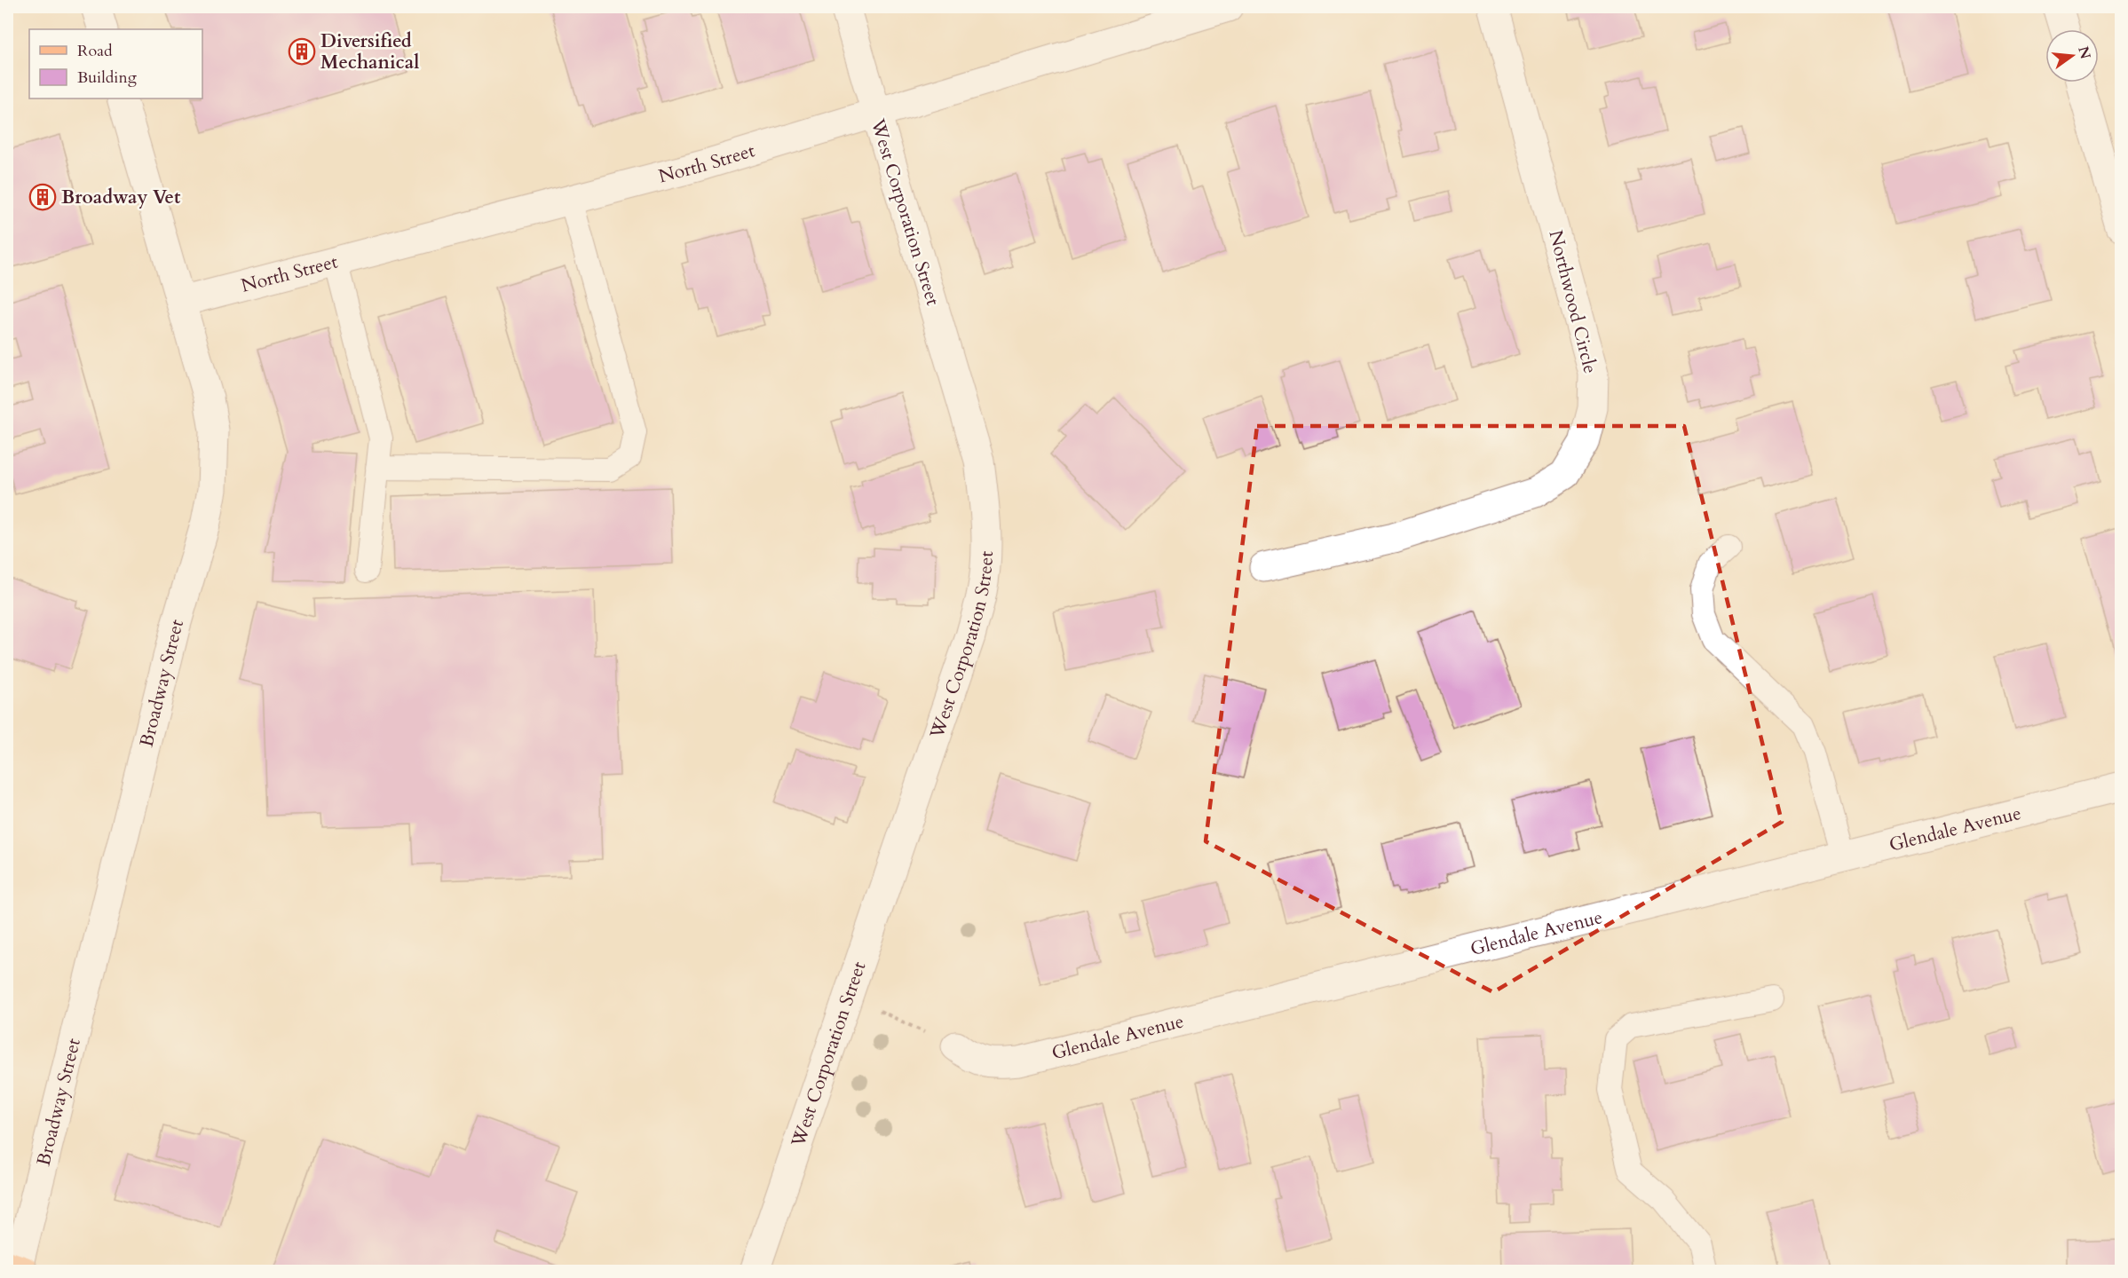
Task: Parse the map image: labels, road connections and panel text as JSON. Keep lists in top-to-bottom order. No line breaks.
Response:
{"streets":{"street":["North Street","West Corporation Street","Northwood Circle","Broadway Street","Glendale Avenue"]},"crossings":[["North Street","West Corporation Street"],["North Street","Broadway Street"]],"places":{"building":["Diversified Mechanical","Broadway Vet"]},"legend":["Road","Building"],"north":"right"}
